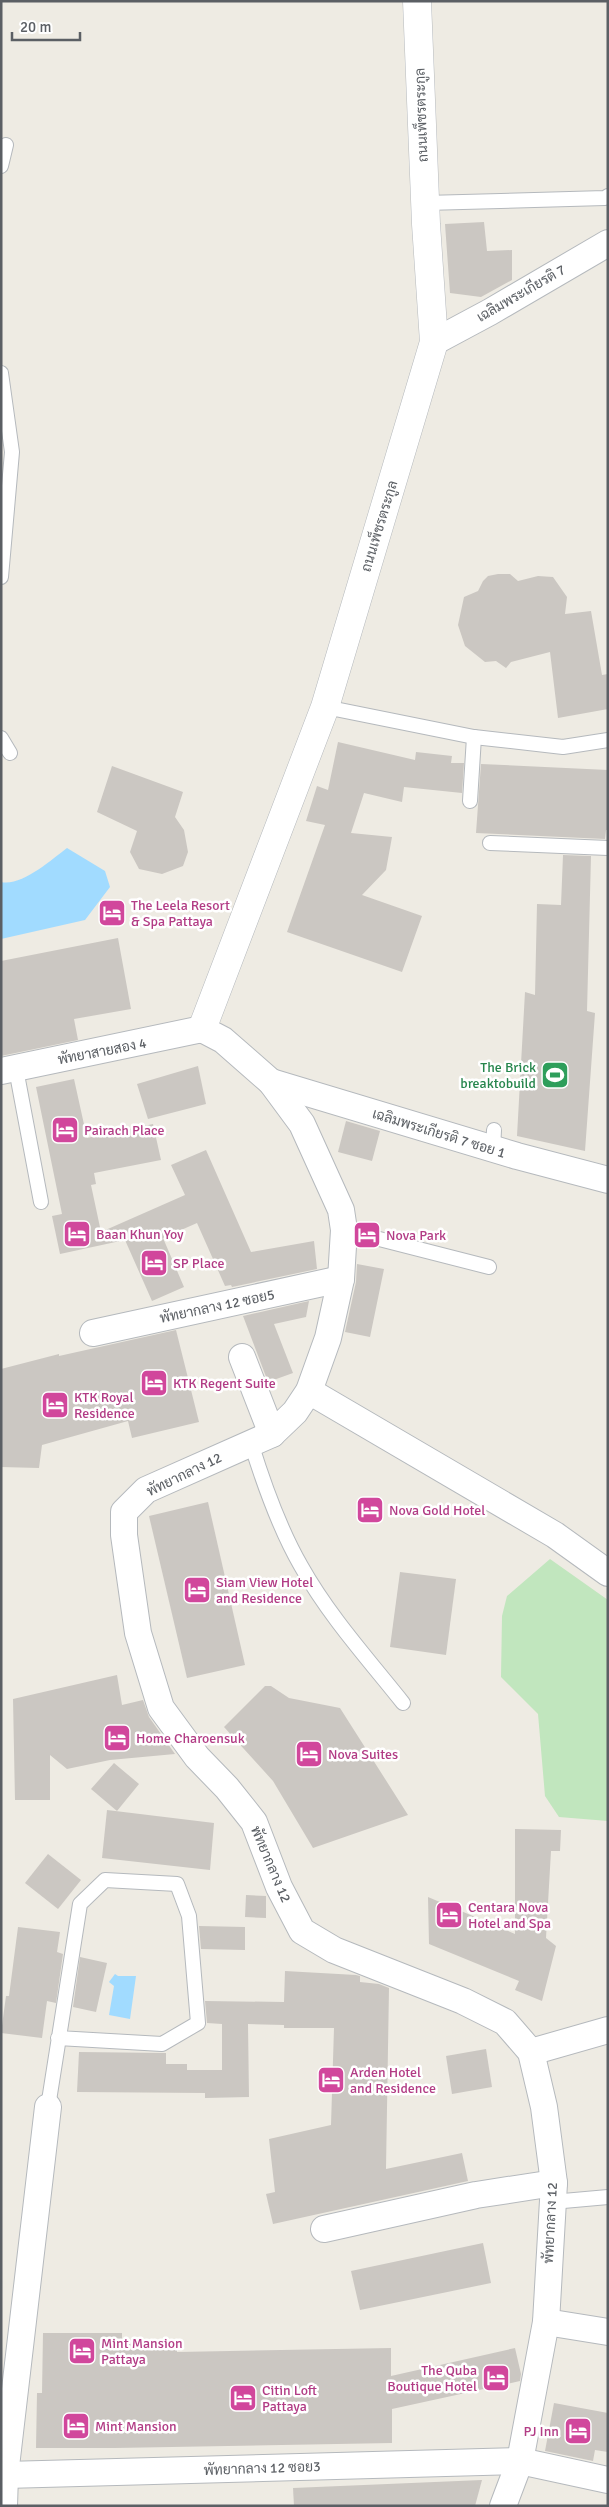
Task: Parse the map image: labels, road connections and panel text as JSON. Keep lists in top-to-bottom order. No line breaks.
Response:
{"streets":{"street":["ถนนเพ็ชรตระกูล","เฉลิมพระเกียรติ 7","พัทยาสายสอง 4","เฉลิมพระเกียรติ 7 ซอย 1","พัทยากลาง 12 ซอย5","พัทยากลาง 12","พัทยากลาง 12 ซอย3"]},"crossings":[["ถนนเพ็ชรตระกูล","เฉลิมพระเกียรติ 7"],["ถนนเพ็ชรตระกูล","พัทยาสายสอง 4"],["ถนนเพ็ชรตระกูล","พัทยากลาง 12"],["พัทยาสายสอง 4","พัทยากลาง 12"],["เฉลิมพระเกียรติ 7 ซอย 1","พัทยากลาง 12"],["พัทยากลาง 12 ซอย5","พัทยากลาง 12"],["พัทยากลาง 12","พัทยากลาง 12 ซอย3"]],"places":{"hotel":["The Leela Resort & Spa Pattaya","Pairach Place","Baan Khun Yoy","Nova Park","SP Place","KTK Regent Suite","KTK Royal Residence","Nova Gold Hotel","Siam View Hotel and Residence","Home Charoensuk","Nova Suites","Centara Nova Hotel and Spa","Arden Hotel and Residence","Mint Mansion Pattaya","The Quba Boutique Hotel","Citin Loft Pattaya","Mint Mansion","PJ Inn"],"sports":["The Brick breaktobuild"]},"scale_bar":"20 m"}
